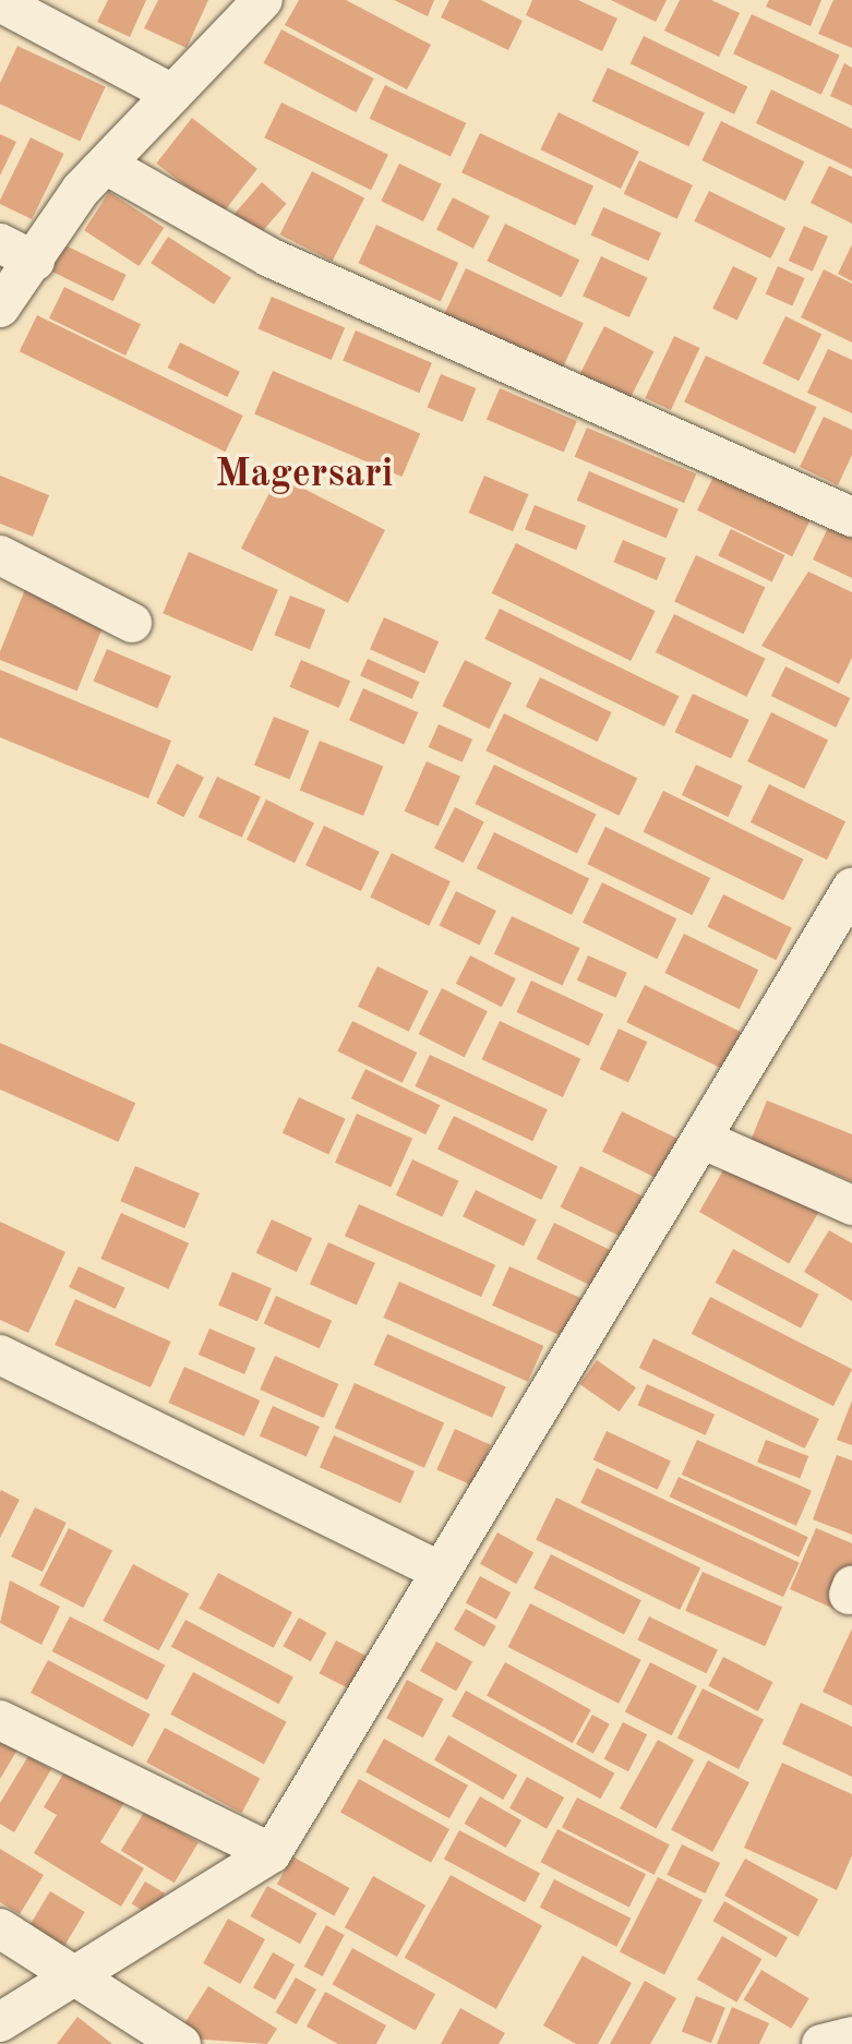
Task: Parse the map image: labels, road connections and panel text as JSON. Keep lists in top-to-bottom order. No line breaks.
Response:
{"districts":["Magersari"]}
